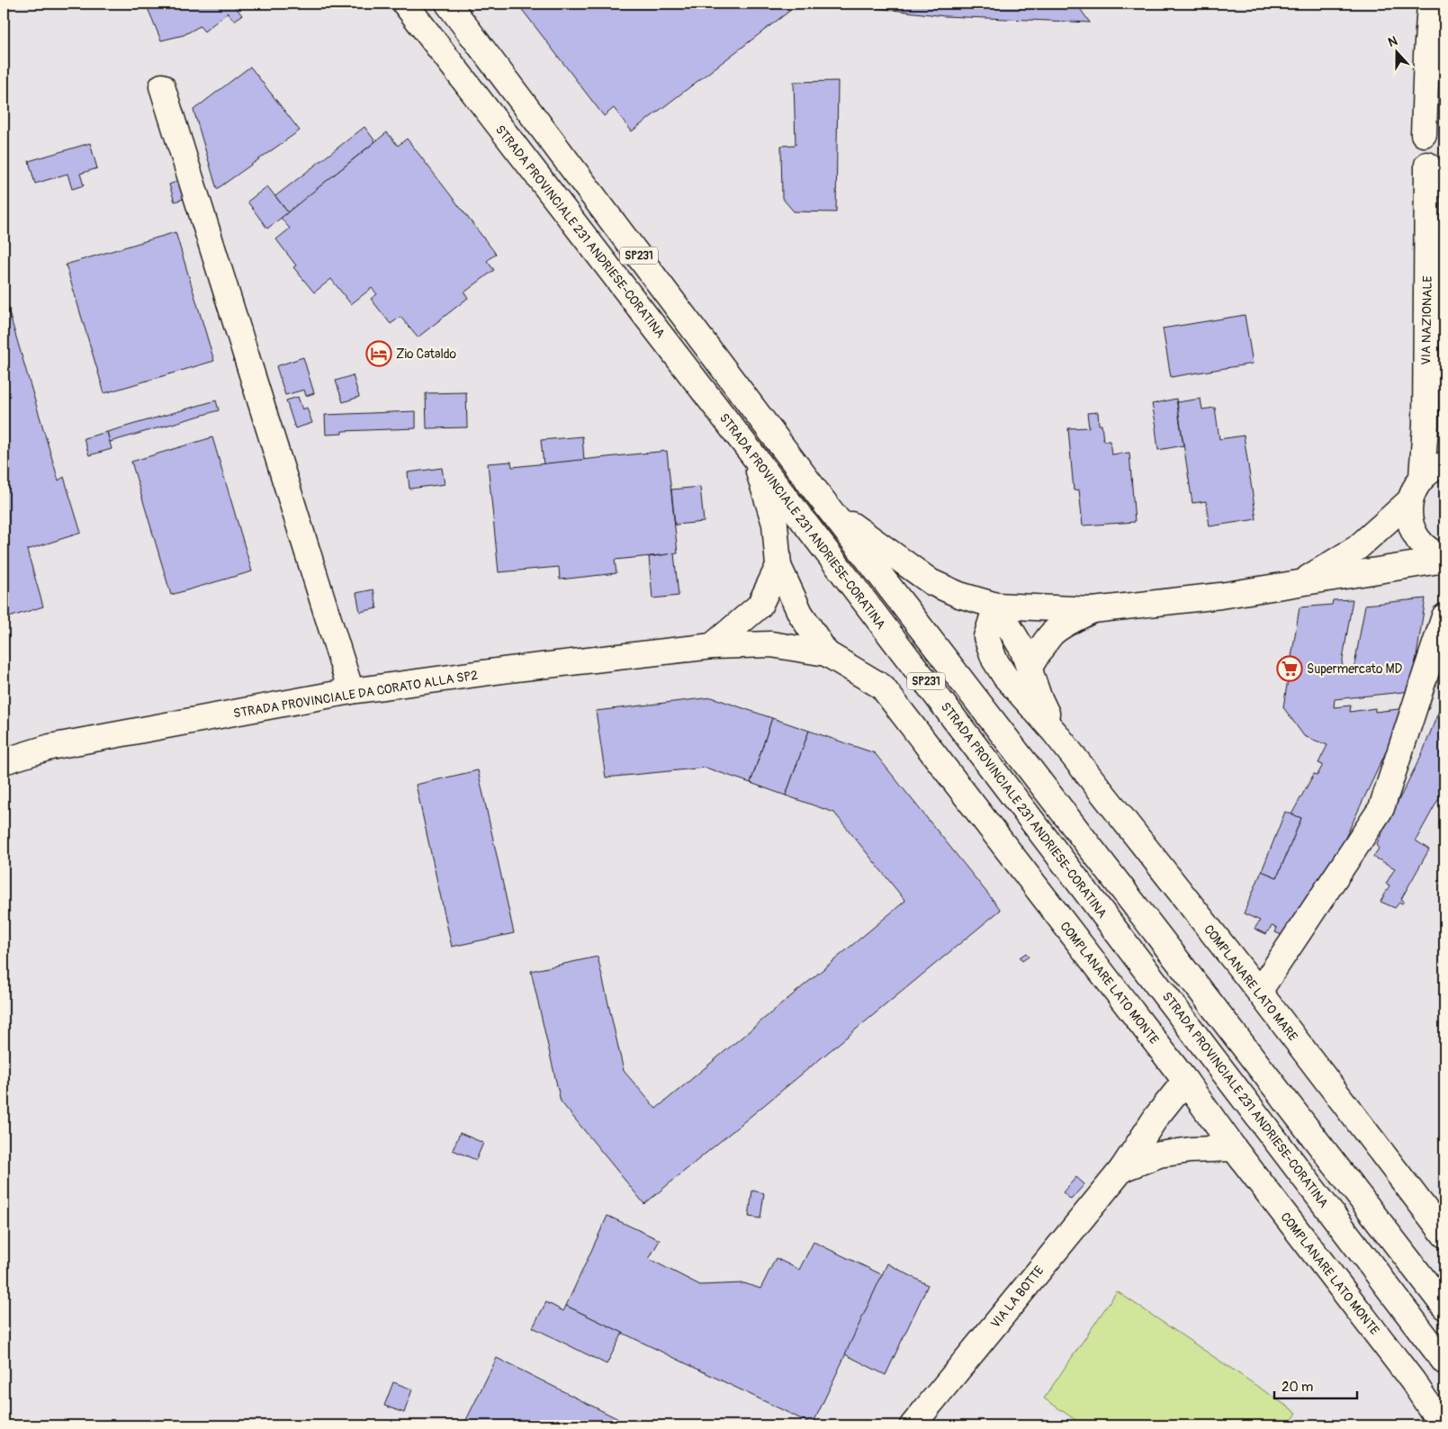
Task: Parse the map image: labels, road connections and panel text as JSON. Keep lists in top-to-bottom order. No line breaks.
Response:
{"streets":{"main road":["STRADA PROVINCIALE 231 ANDRIESE-CORATINA","SP231","VIA NAZIONALE","STRADA PROVINCIALE DA CORATO ALLA SP2","COMPLANARE LATO MONTE","COMPLANARE LATO MARE","VIA LA BOTTE"]},"crossings":[["STRADA PROVINCIALE DA CORATO ALLA SP2","COMPLANARE LATO MONTE"],["COMPLANARE LATO MONTE","VIA LA BOTTE"]],"places":{"hotel":["Zio Cataldo"],"supermarket":["Supermercato MD"]},"scale_bar":"20 m","north":"top"}
